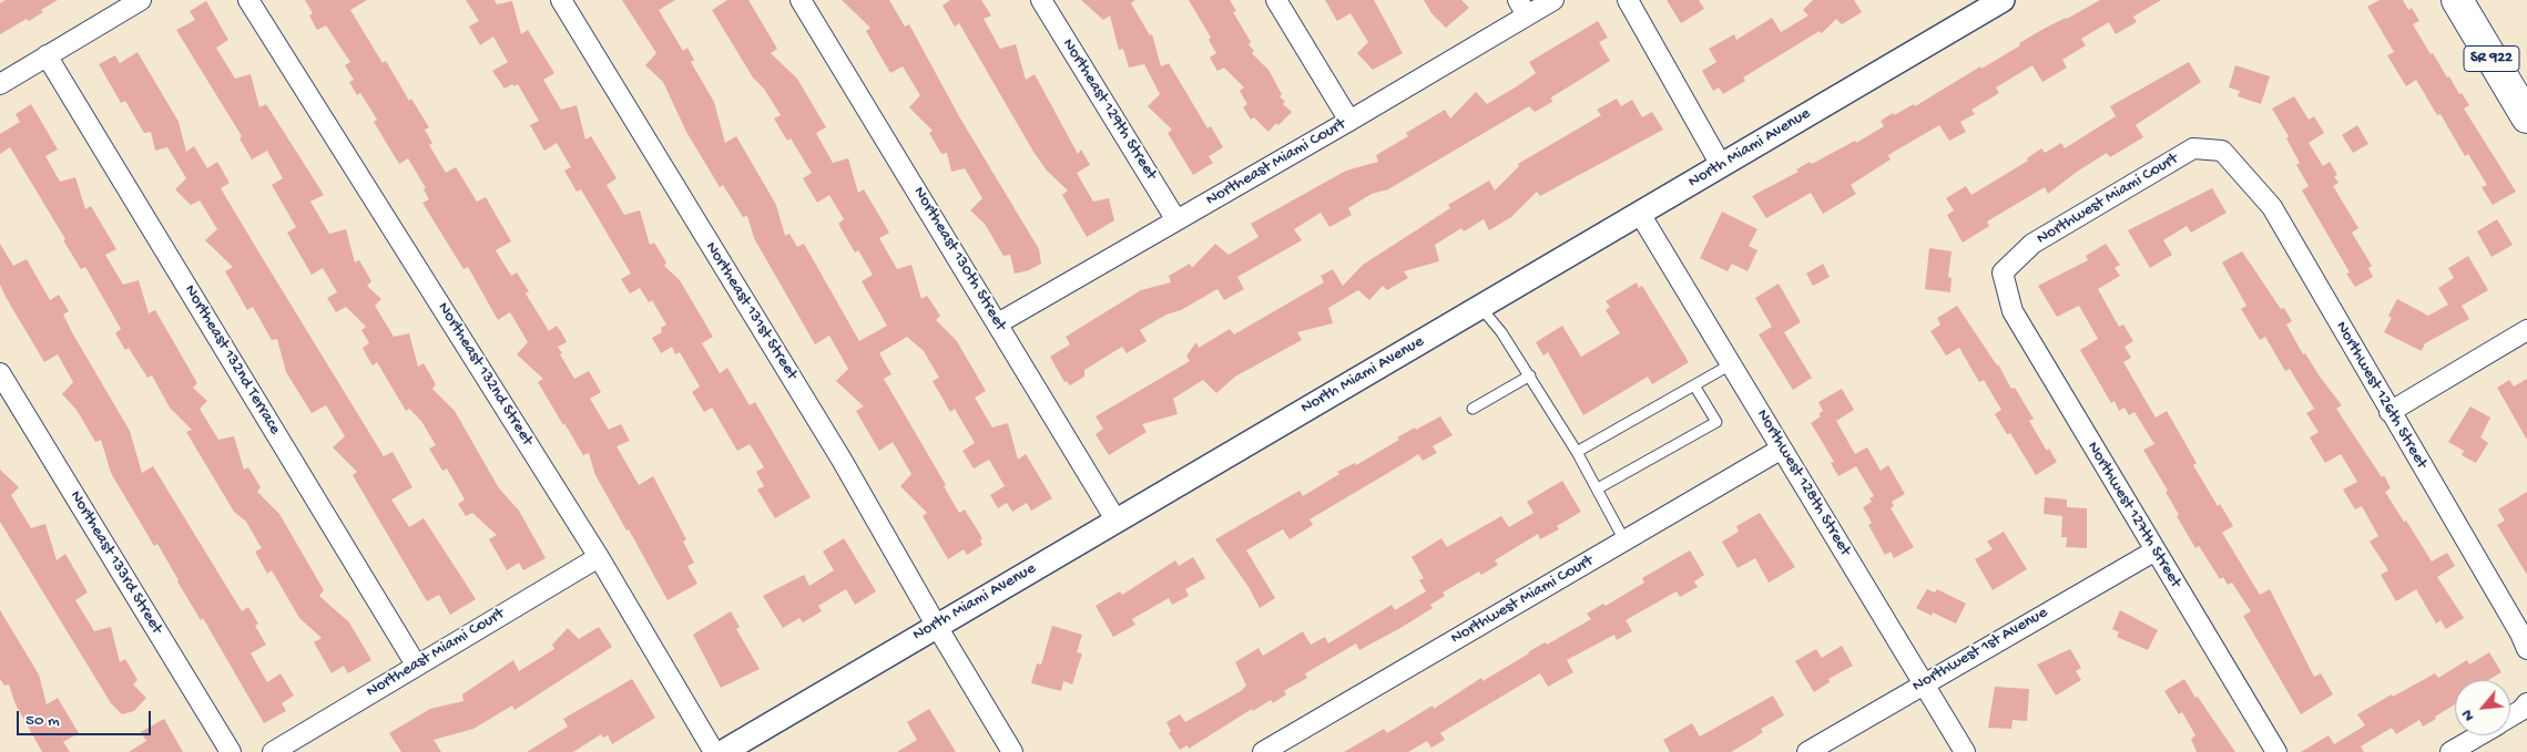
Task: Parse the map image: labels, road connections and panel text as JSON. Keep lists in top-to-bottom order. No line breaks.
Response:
{"streets":{"main road":["SR 922"],"street":["Northeast 129th Street","North Miami Avenue","Northeast Miami Court","Northwest Miami Court","Northeast 130th Street","Northeast 131st Street","Northeast 132nd Terrace","Northeast 132nd Street","Northwest 126th Street","Northwest 128th Street","Northwest 127th Street","Northeast 133rd Street","Northwest 1st Avenue"]},"crossings":[["Northeast 129th Street","Northeast Miami Court"],["North Miami Avenue","Northeast 130th Street"],["North Miami Avenue","Northeast 131st Street"],["North Miami Avenue","Northwest 128th Street"],["Northeast Miami Court","Northeast 130th Street"],["Northeast Miami Court","Northeast 132nd Terrace"],["Northeast Miami Court","Northeast 132nd Street"],["Northwest Miami Court","Northwest 126th Street"],["Northwest Miami Court","Northwest 128th Street"],["Northwest Miami Court","Northwest 127th Street"],["Northwest 128th Street","Northwest 1st Avenue"],["Northwest 127th Street","Northwest 1st Avenue"]],"scale_bar":"50 m","north":"bottom left"}
